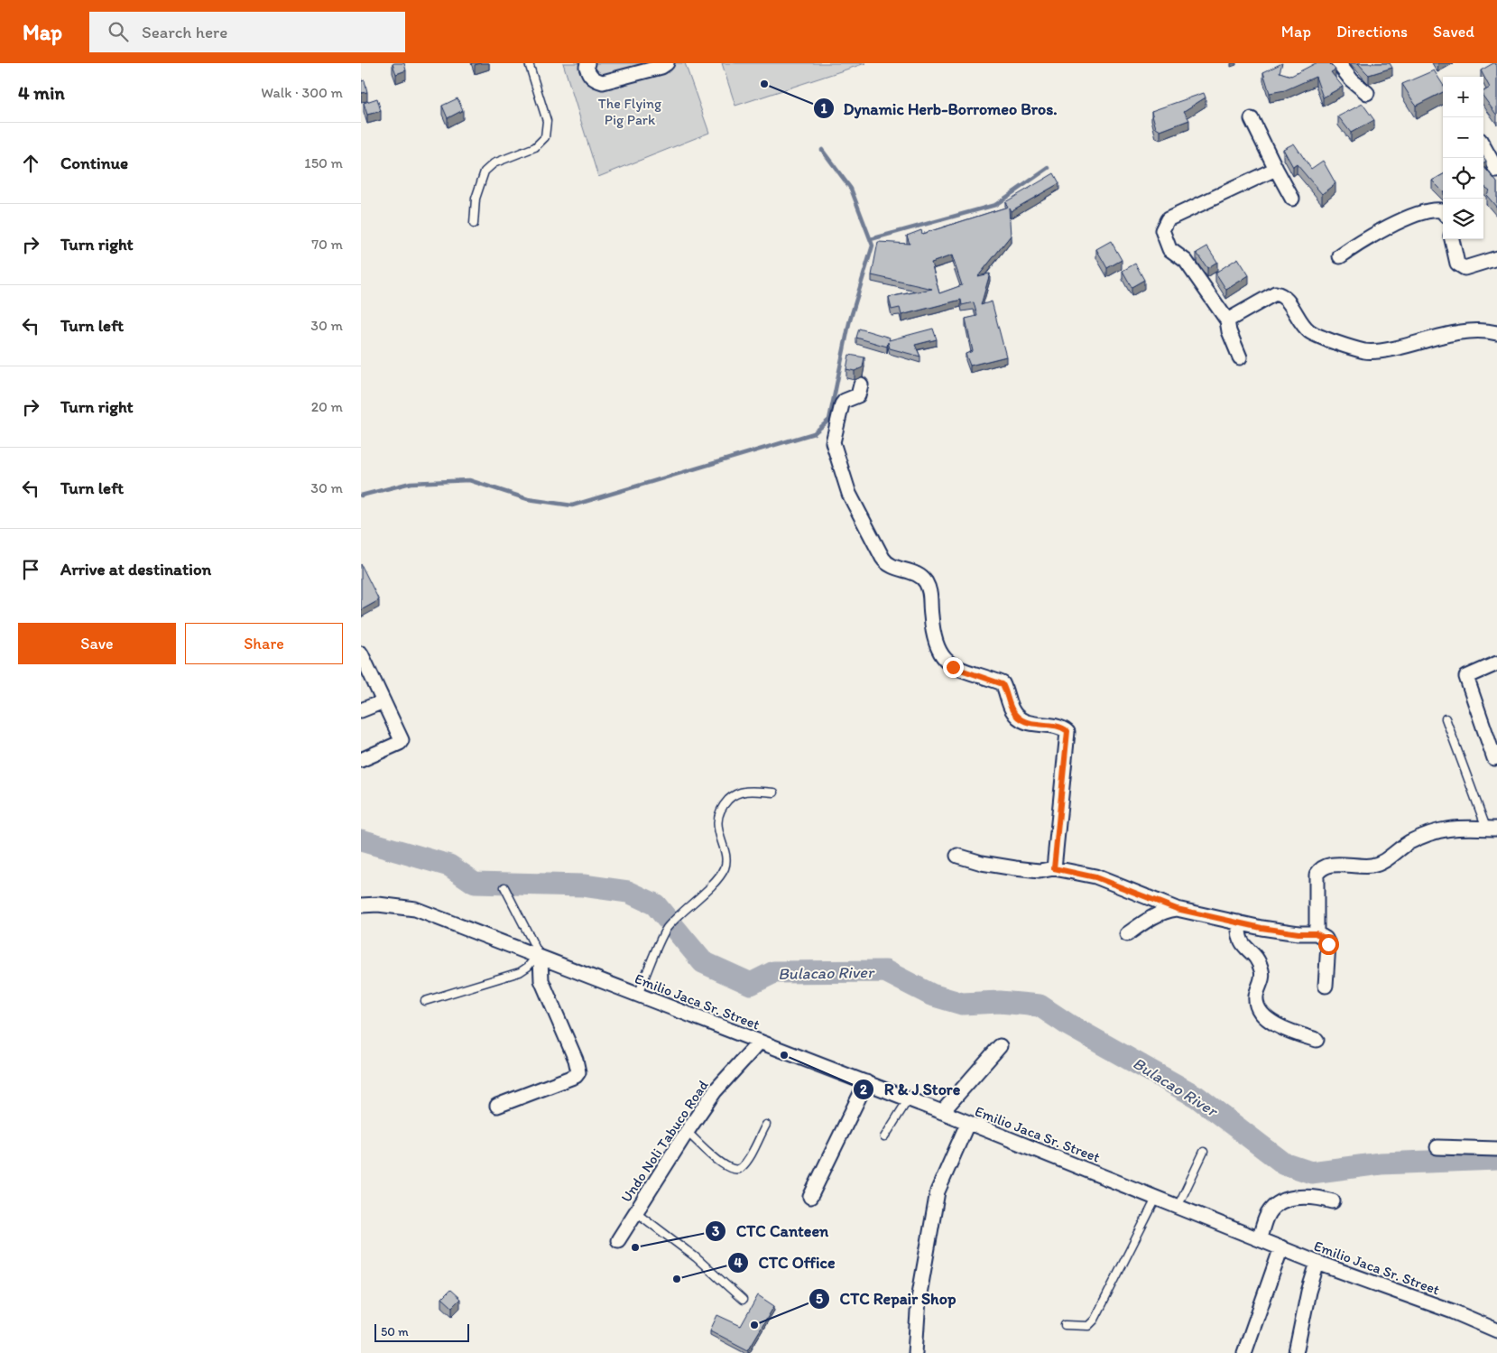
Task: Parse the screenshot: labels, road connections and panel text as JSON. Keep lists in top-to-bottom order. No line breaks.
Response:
{"streets":{"street":["Emilio Jaca Sr. Street","Undo Noli Tabuco Road"]},"crossings":[["Emilio Jaca Sr. Street","Undo Noli Tabuco Road"]],"water":["Bulacao River"],"parks":["The Flying Pig Park"],"places":["Dynamic Herb-Borromeo Bros.","R & J Store","CTC Canteen","CTC Office","CTC Repair Shop"],"scale_bar":"50 m","page":{"header":"Map","search":"Search here","nav":["Map","Directions","Saved"],"heading":["4 min","Walk · 300 m"],"map_buttons":["+","−"],"list":[["Continue","150 m"],["Turn right","70 m"],["Turn left","30 m"],["Turn right","20 m"],["Turn left","30 m"],"Arrive at destination"],"buttons":["Save","Share"],"scale":"50 m"}}
